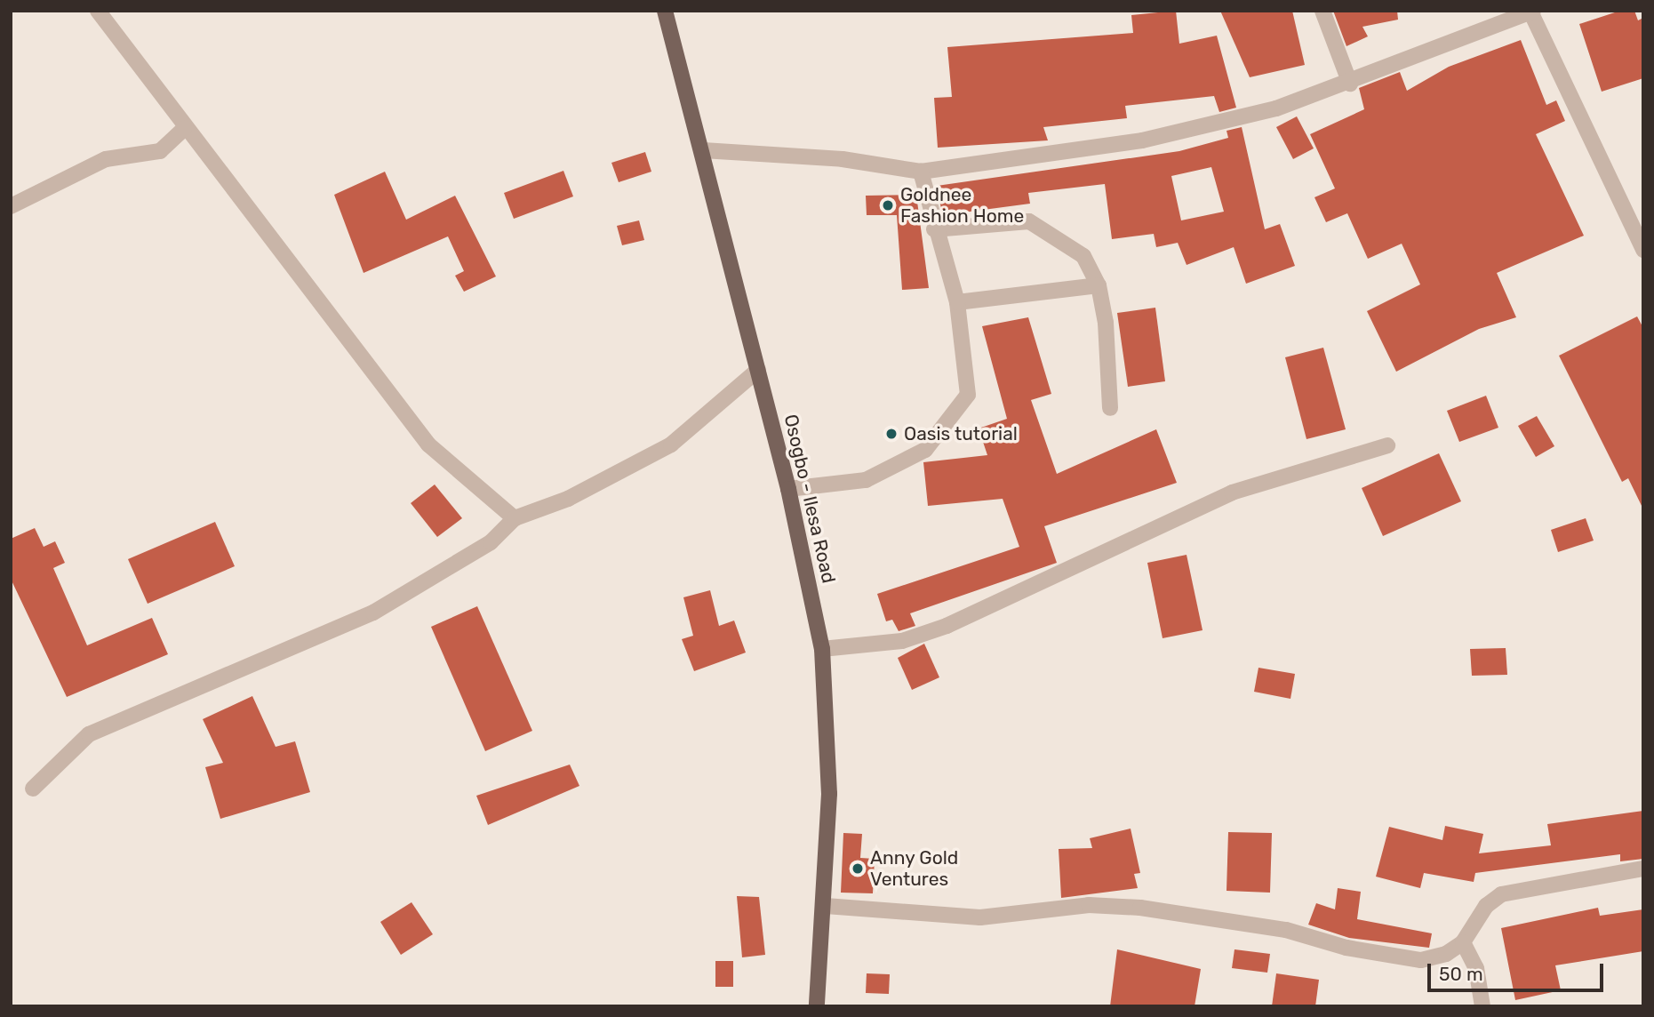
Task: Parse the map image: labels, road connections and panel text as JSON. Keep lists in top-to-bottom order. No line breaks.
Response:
{"streets":{"main road":["Osogbo - Ilesa Road"]},"places":["Goldnee Fashion Home","Oasis tutorial","Anny Gold Ventures"],"scale_bar":"50 m"}
